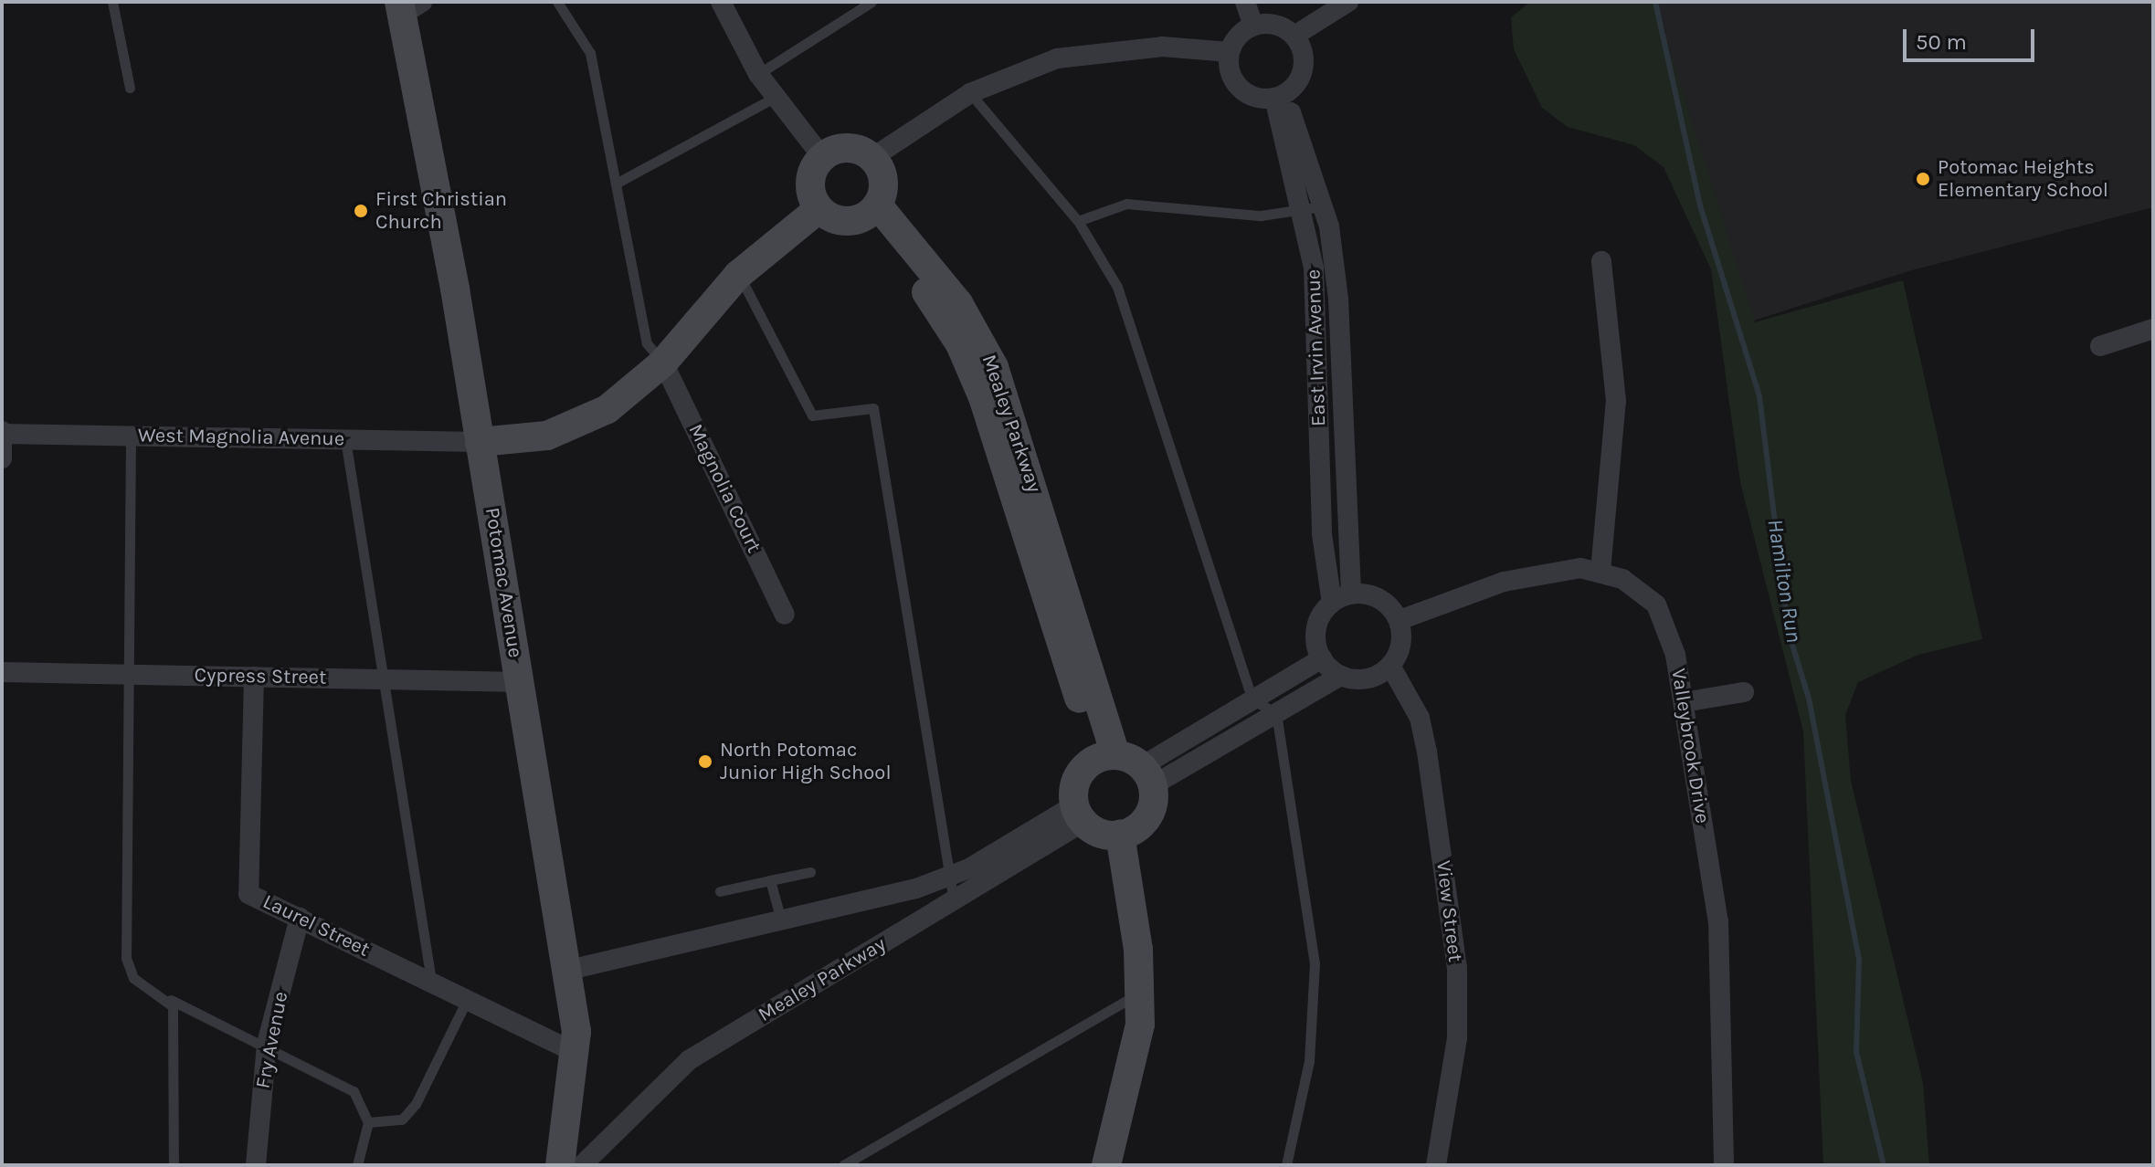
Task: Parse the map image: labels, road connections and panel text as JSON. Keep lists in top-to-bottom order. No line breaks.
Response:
{"streets":{"street":["East Irvin Avenue","Mealey Parkway","West Magnolia Avenue","Magnolia Court","Potomac Avenue","Cypress Street","Valleybrook Drive","View Street","Laurel Street","Fry Avenue"]},"crossings":[["East Irvin Avenue","Valleybrook Drive"],["East Irvin Avenue","View Street"],["West Magnolia Avenue","Potomac Avenue"],["Potomac Avenue","Cypress Street"],["Potomac Avenue","Laurel Street"],["Cypress Street","Laurel Street"],["Valleybrook Drive","View Street"],["Laurel Street","Fry Avenue"]],"water":["Hamilton Run"],"places":["Potomac Heights Elementary School","First Christian Church","North Potomac Junior High School"],"scale_bar":"50 m"}
